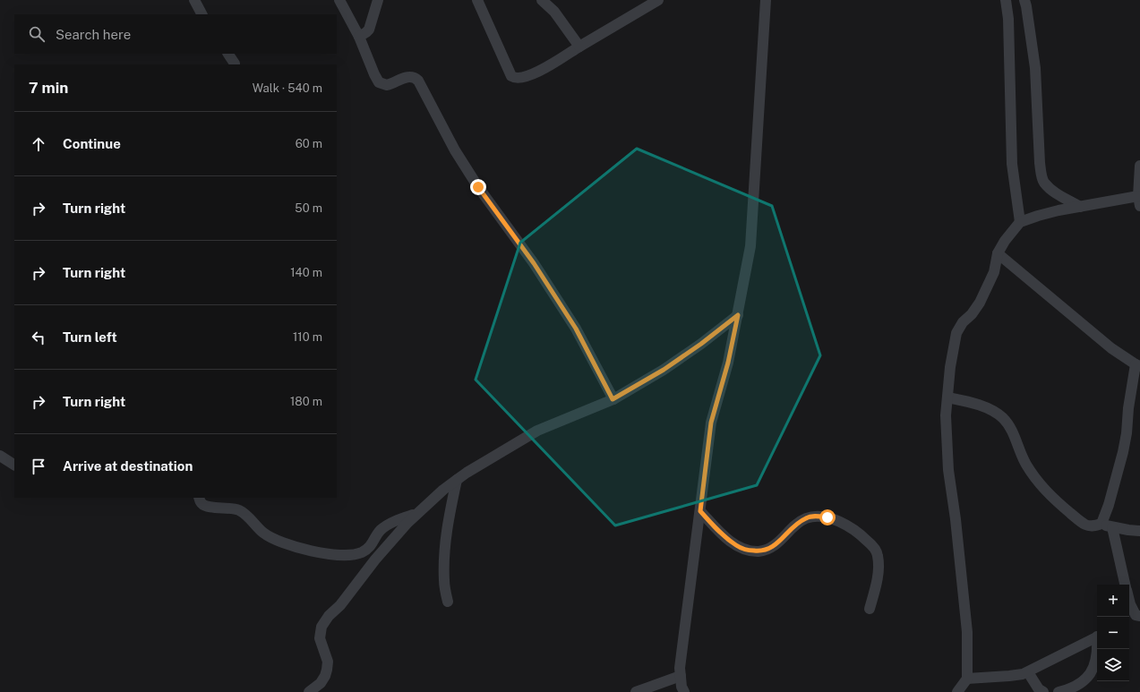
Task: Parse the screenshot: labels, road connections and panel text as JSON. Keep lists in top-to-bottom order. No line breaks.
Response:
{"page":{"search":"Search here","heading":["7 min","Walk · 540 m"],"list":[["Continue","60 m"],["Turn right","50 m"],["Turn right","140 m"],["Turn left","110 m"],["Turn right","180 m"],"Arrive at destination"],"map_buttons":["+","−"]}}
